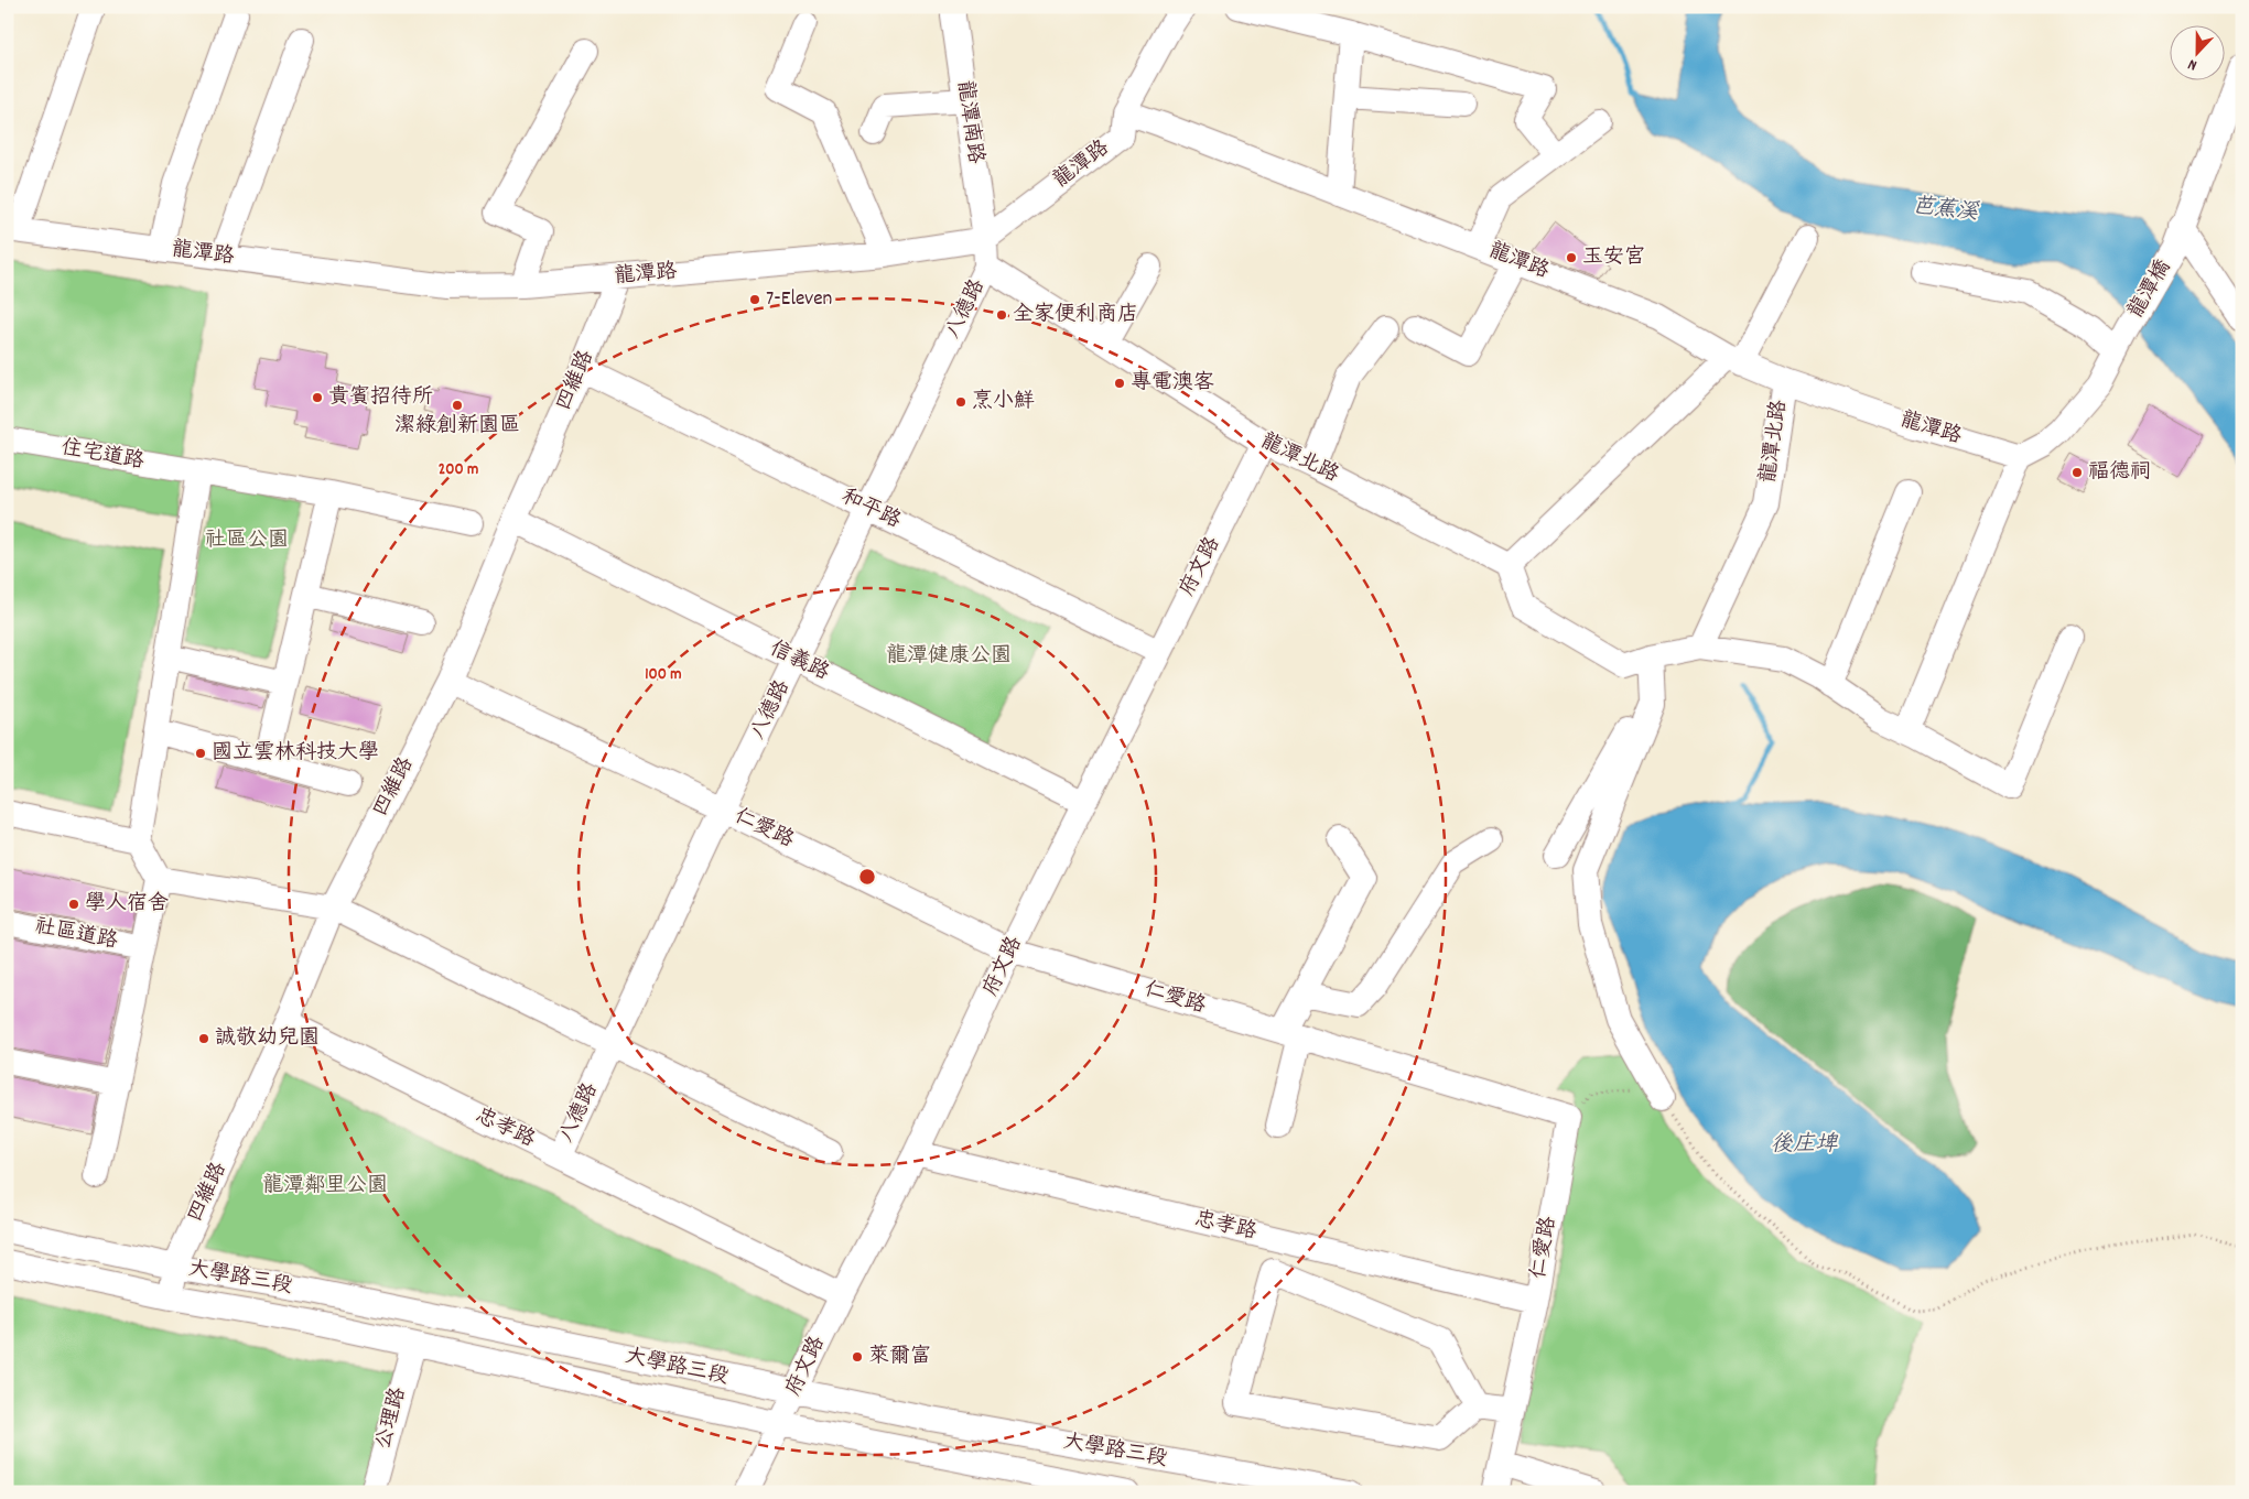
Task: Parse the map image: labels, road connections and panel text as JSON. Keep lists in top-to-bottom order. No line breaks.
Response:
{"streets":{"street":["龍潭南路","龍潭路","龍潭橋","八德路","四維路","龍潭北路","住宅道路","和平路","府文路","信義路","仁愛路","社區道路","忠孝路","大學路三段","公理路"]},"crossings":[["龍潭南路","龍潭路"],["龍潭路","四維路"],["龍潭路","龍潭北路"],["八德路","龍潭北路"],["八德路","和平路"],["八德路","信義路"],["八德路","仁愛路"],["八德路","忠孝路"],["四維路","和平路"],["四維路","信義路"],["四維路","仁愛路"],["四維路","忠孝路"],["四維路","大學路三段"],["龍潭北路","府文路"],["和平路","府文路"],["府文路","信義路"],["府文路","仁愛路"],["府文路","忠孝路"],["府文路","大學路三段"],["仁愛路","忠孝路"],["大學路三段","公理路"]],"water":["芭蕉溪","後庄埤"],"parks":["社區公園","龍潭健康公園","龍潭鄰里公園"],"places":["玉安宮","7-Eleven","全家便利商店","專電澳客","貴賓招待所","烹小鮮","潔綠創新園區","福德祠","國立雲林科技大學","學人宿舍","誠敬幼兒園","萊爾富"],"north":"bottom","rings":["200 m","100 m"]}
